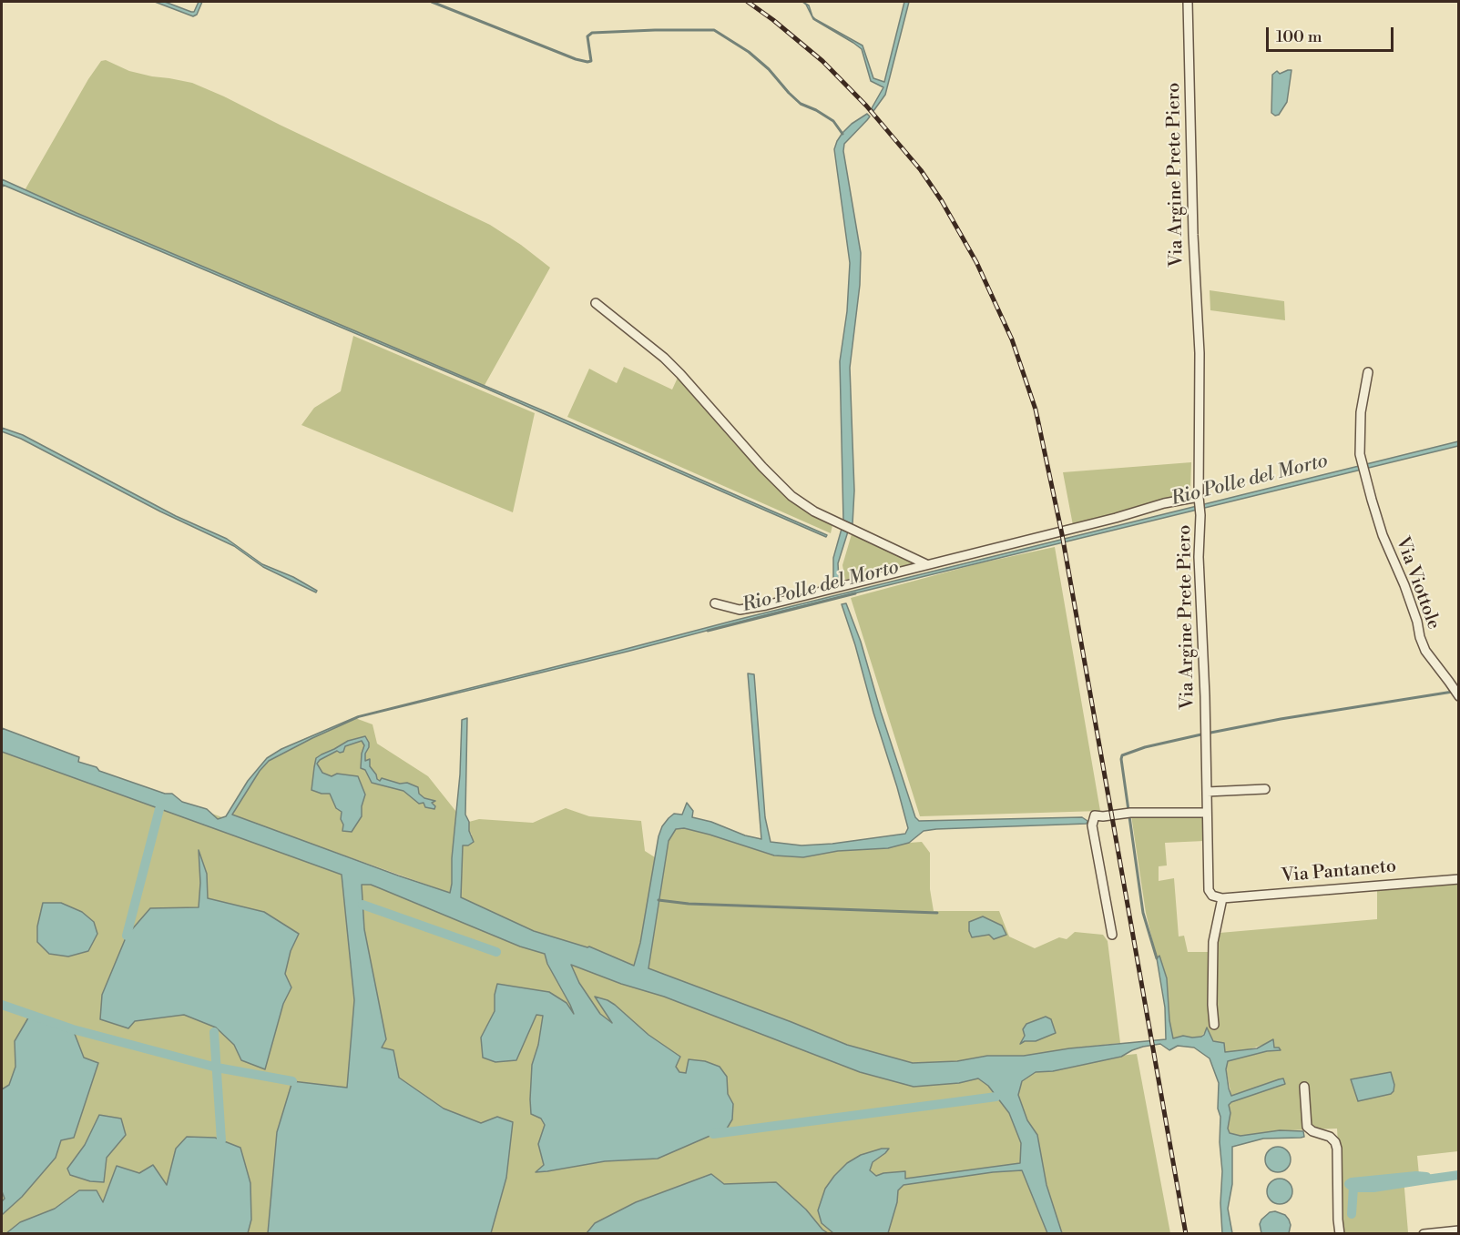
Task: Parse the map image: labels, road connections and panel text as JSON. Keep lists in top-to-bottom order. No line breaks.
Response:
{"streets":{"street":["Via Argine Prete Piero","Via Viottole","Via Pantaneto"]},"crossings":[["Via Argine Prete Piero","Via Pantaneto"]],"water":["Rio Polle del Morto"],"scale_bar":"100 m"}
